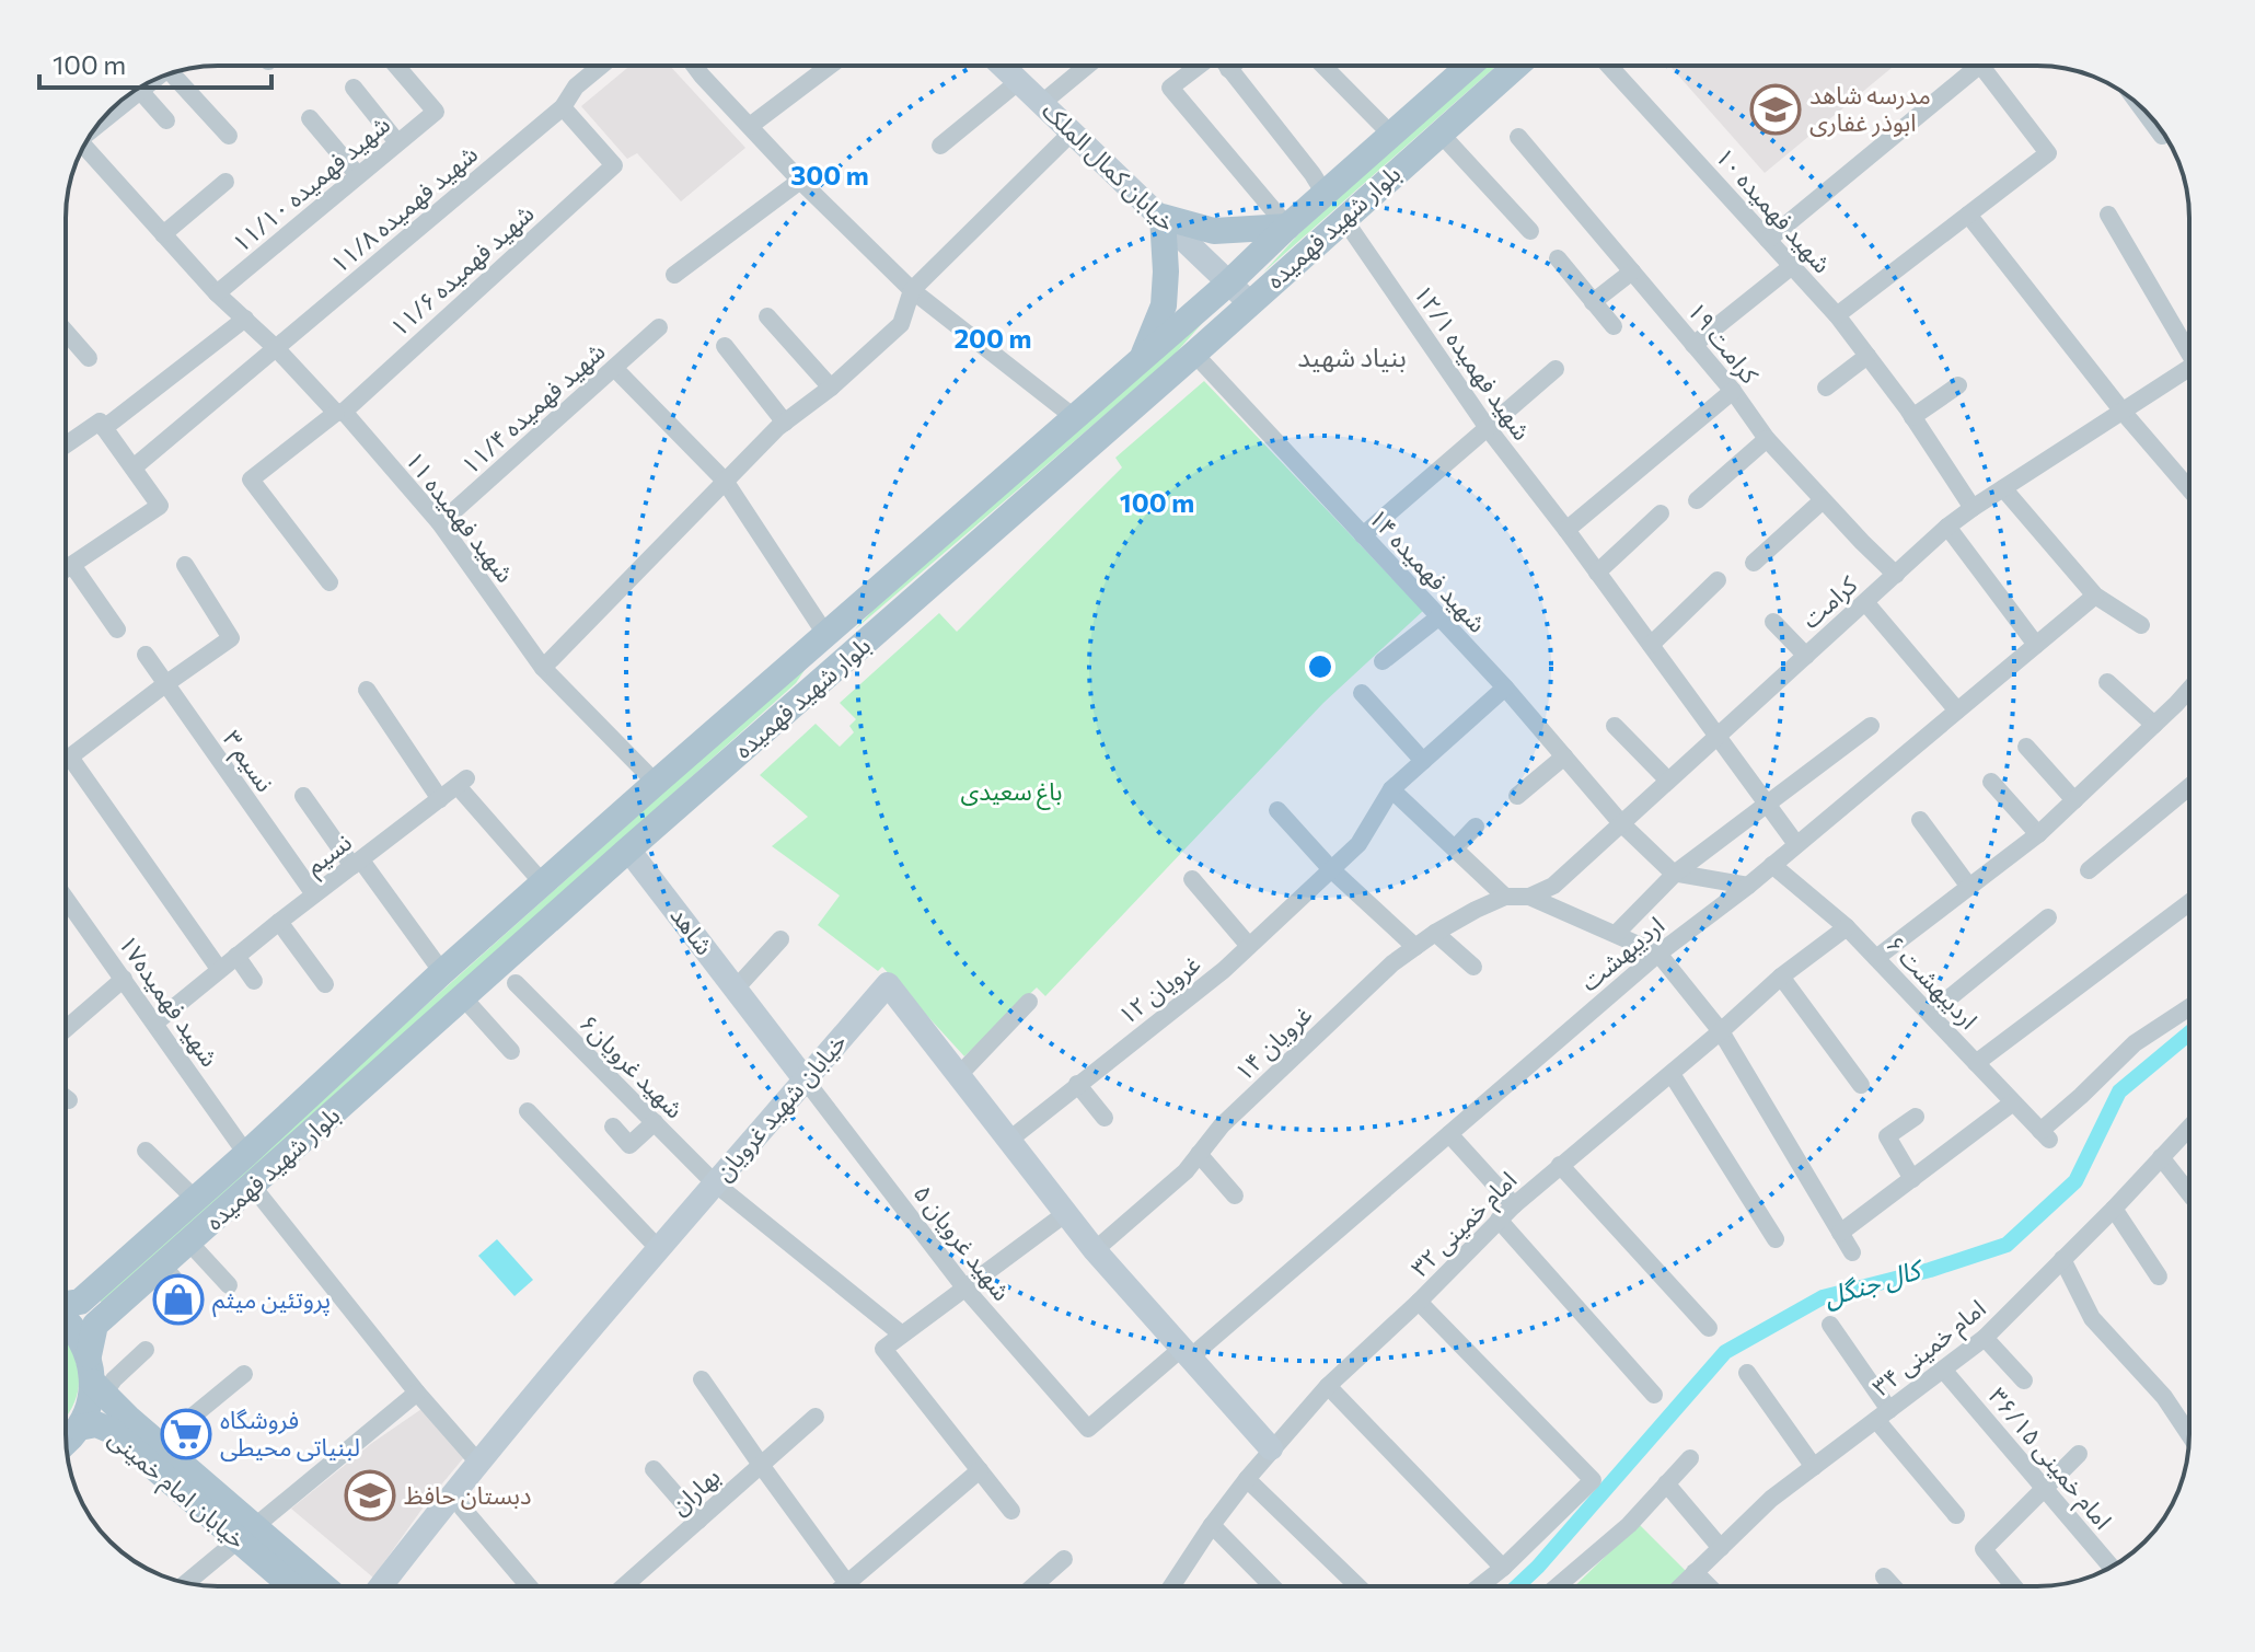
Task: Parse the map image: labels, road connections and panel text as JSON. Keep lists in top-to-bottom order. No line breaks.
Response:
{"streets":{"main road":["بلوار شهید فهمیده","خیابان امام خمینی"],"street":["خیابان کمال الملک","شهید فهمیده ۱۱/۱۰","شهید فهمیده ۱۱/۸","شهید فهمیده ۱۰","شهید فهمیده ۱۱/۶","کرامت ۱۹","شهید فهمیده ۱۲/۱","شهید فهمیده ۱۱/۴","شهید فهمیده ۱۱","شهید فهمیده ۱۴","کرامت","نسیم ۳","نسیم","شاهد","اردیبهشت","اردیبهشت ۶","غرویان ۱۲","شهید فهمیده۱۷","غرویان ۱۴","شهید غرویان۶","خیابان شهید غرویان","امام خمینی ۳۲","شهید غرویان ۵","امام خمینی ۳۴","امام خمینی ۳۶/۱۵","بهاران"]},"crossings":[["خیابان کمال الملک","بلوار شهید فهمیده"],["شهید فهمیده ۱۱/۱۰","شهید فهمیده ۱۱"],["شهید فهمیده ۱۱/۸","شهید فهمیده ۱۱/۶"],["شهید فهمیده ۱۱/۸","شهید فهمیده ۱۱"],["شهید فهمیده ۱۰","کرامت"],["بلوار شهید فهمیده","شهید فهمیده ۱۲/۱"],["بلوار شهید فهمیده","شهید فهمیده ۱۱"],["بلوار شهید فهمیده","شهید فهمیده ۱۴"],["بلوار شهید فهمیده","نسیم"],["بلوار شهید فهمیده","شاهد"],["بلوار شهید فهمیده","شهید فهمیده۱۷"],["شهید فهمیده ۱۱/۶","شهید فهمیده ۱۱"],["کرامت ۱۹","کرامت"],["شهید فهمیده ۱۲/۱","کرامت"],["شهید فهمیده ۱۲/۱","اردیبهشت"],["شهید فهمیده ۱۱/۴","شهید فهمیده ۱۱"],["شهید فهمیده ۱۴","کرامت"],["شهید فهمیده ۱۴","غرویان ۱۲"],["نسیم ۳","نسیم"],["نسیم","شهید فهمیده۱۷"],["شاهد","خیابان شهید غرویان"],["شاهد","شهید غرویان ۵"],["اردیبهشت","اردیبهشت ۶"],["اردیبهشت","خیابان شهید غرویان"],["اردیبهشت","شهید غرویان ۵"],["اردیبهشت ۶","امام خمینی ۳۲"],["غرویان ۱۲","خیابان شهید غرویان"],["غرویان ۱۴","خیابان شهید غرویان"],["شهید غرویان۶","خیابان شهید غرویان"],["خیابان شهید غرویان","امام خمینی ۳۲"],["خیابان شهید غرویان","شهید غرویان ۵"],["امام خمینی ۳۴","امام خمینی ۳۶/۱۵"]],"districts":["بنیاد شهید"],"water":["کال جنگل"],"parks":["باغ سعیدی"],"places":{"school or university":["مدرسه شاهد ابوذر غفاری","دبستان حافظ"],"shop":["پروتئین میثم"],"supermarket":["فروشگاه لبنیاتی محیطی"]},"scale_bar":"100 m","rings":["300 m","200 m","100 m"]}
